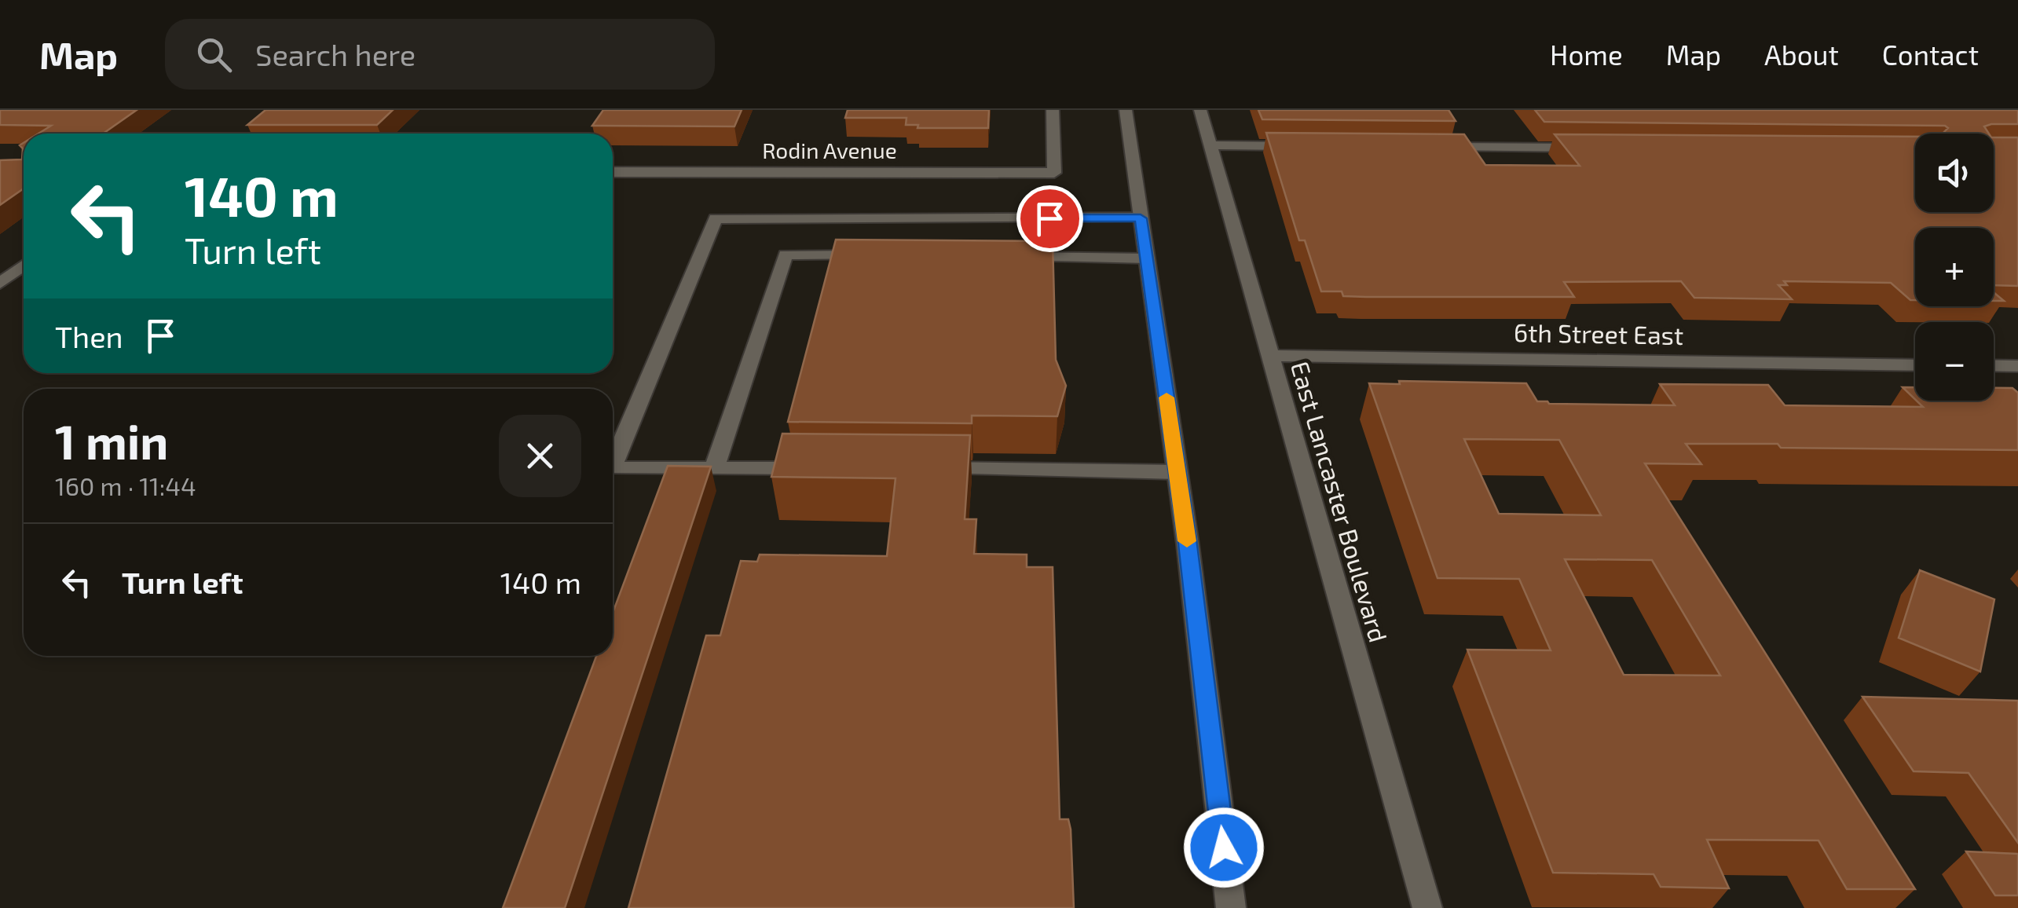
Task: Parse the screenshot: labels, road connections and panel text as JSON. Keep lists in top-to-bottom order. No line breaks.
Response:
{"streets":{"street":["Rodin Avenue","6th Street East","East Lancaster Boulevard"]},"crossings":[["6th Street East","East Lancaster Boulevard"]],"page":{"header":"Map","search":"Search here","nav":["Home","Map","About","Contact"],"map_buttons":["+","−"],"turn":["140 m","Turn left"],"then":"Then","heading":["1 min","160 m · 11:44"],"list":[{"name":"Turn left","value":"140 m"}]}}
